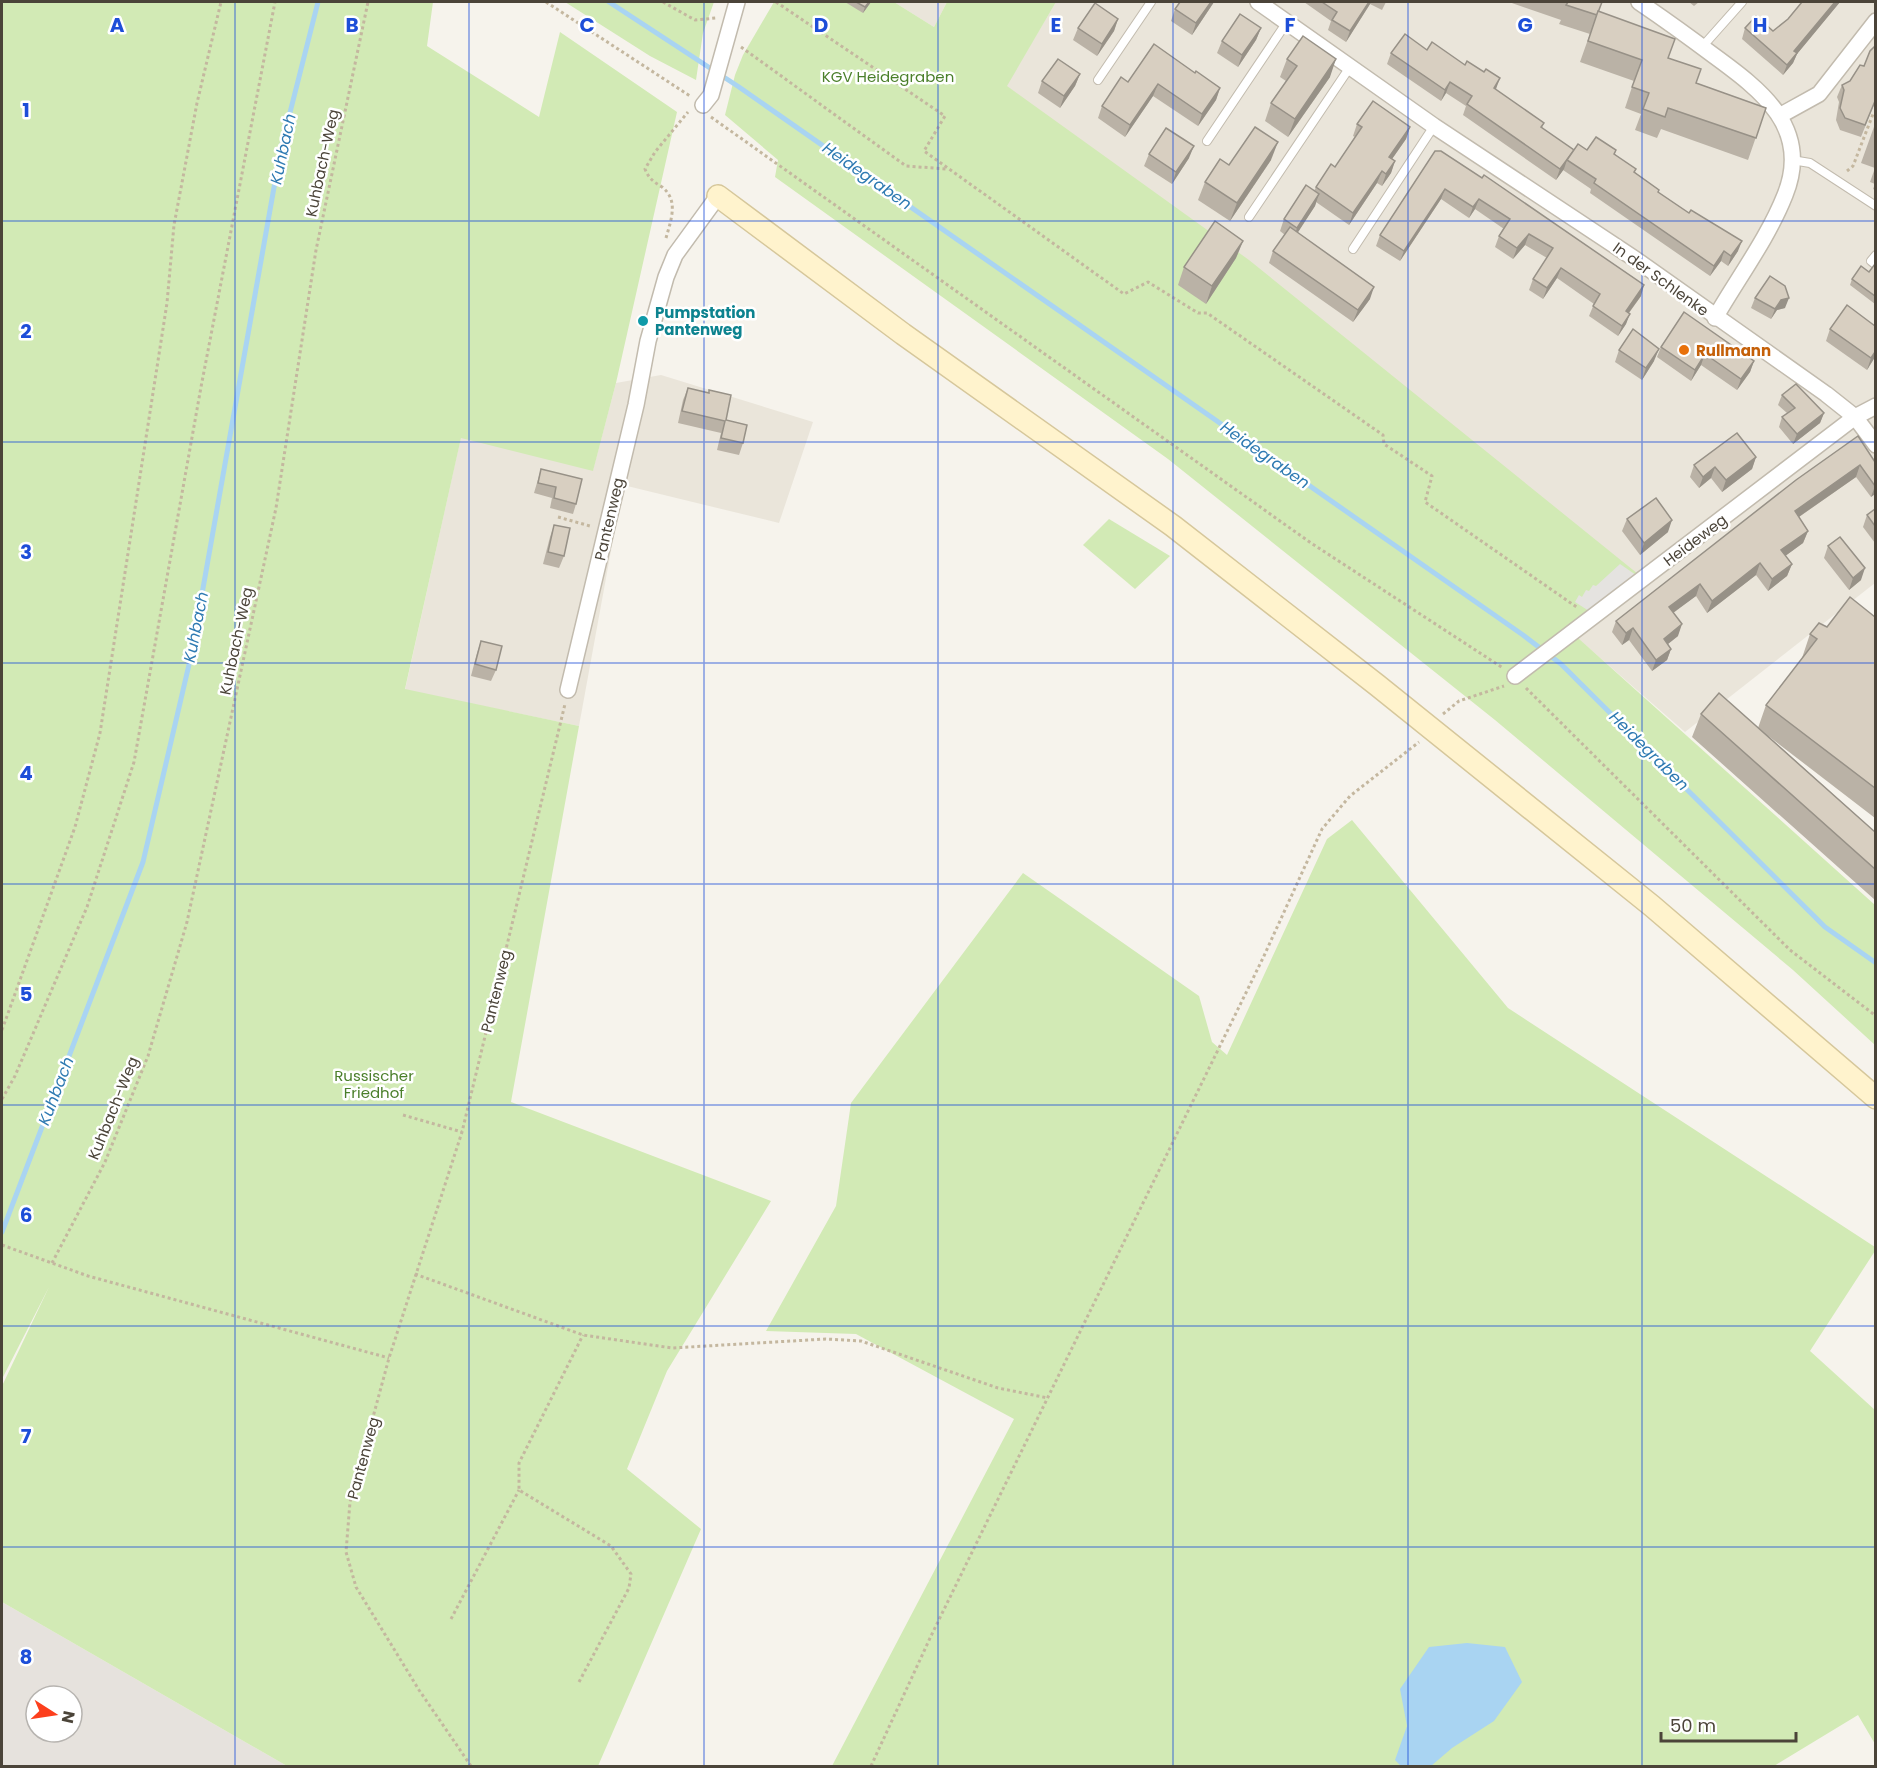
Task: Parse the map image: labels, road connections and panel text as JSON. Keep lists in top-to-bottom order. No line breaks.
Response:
{"streets":{"street":["In der Schlenke","Pantenweg","Heideweg"],"path":["Kuhbach-Weg"]},"crossings":[["In der Schlenke","Heideweg"]],"water":["Kuhbach","Heidegraben"],"parks":["KGV Heidegraben","Russischer Friedhof"],"places":["Pumpstation Pantenweg","Rullmann"],"scale_bar":"50 m","north":"right","grid":{"columns":["A","B","C","D","E","F","G","H"],"rows":["1","2","3","4","5","6","7","8"]}}
